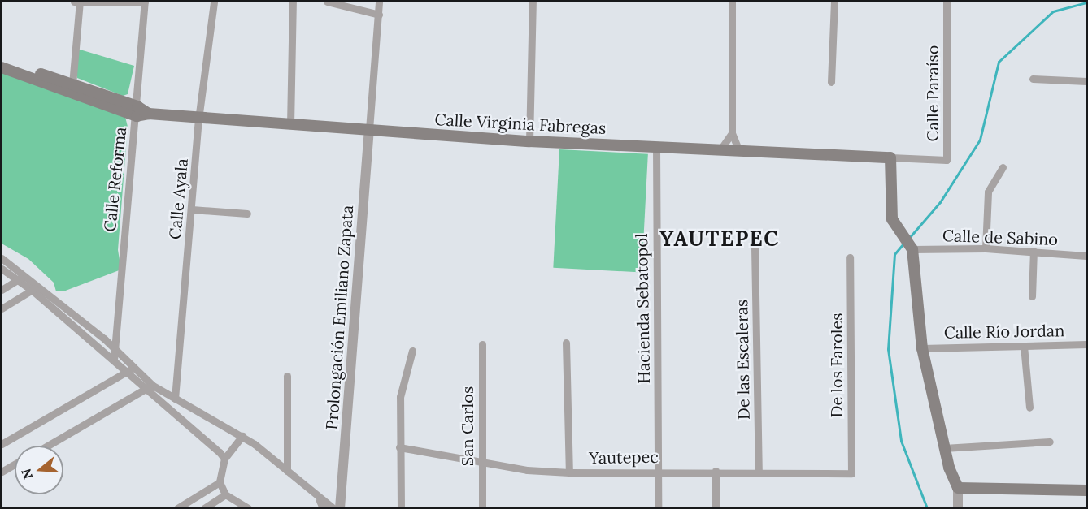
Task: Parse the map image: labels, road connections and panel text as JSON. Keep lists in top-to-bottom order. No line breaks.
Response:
{"streets":{"main road":["Calle Virginia Fabregas"],"street":["Calle Paraíso","Calle Reforma","Calle Ayala","Calle de Sabino","Hacienda Sebatopol","Prolongación Emiliano Zapata","Calle Río Jordan","De las Escaleras","De los Faroles","San Carlos","Yautepec"]},"crossings":[["Calle Paraíso","Calle Virginia Fabregas"],["Calle Virginia Fabregas","Calle Reforma"],["Calle Virginia Fabregas","Calle Ayala"],["Calle Virginia Fabregas","Hacienda Sebatopol"],["Calle Virginia Fabregas","Prolongación Emiliano Zapata"],["Hacienda Sebatopol","Yautepec"],["De las Escaleras","Yautepec"],["De los Faroles","Yautepec"],["San Carlos","Yautepec"]],"districts":["YAUTEPEC"],"north":"left"}
